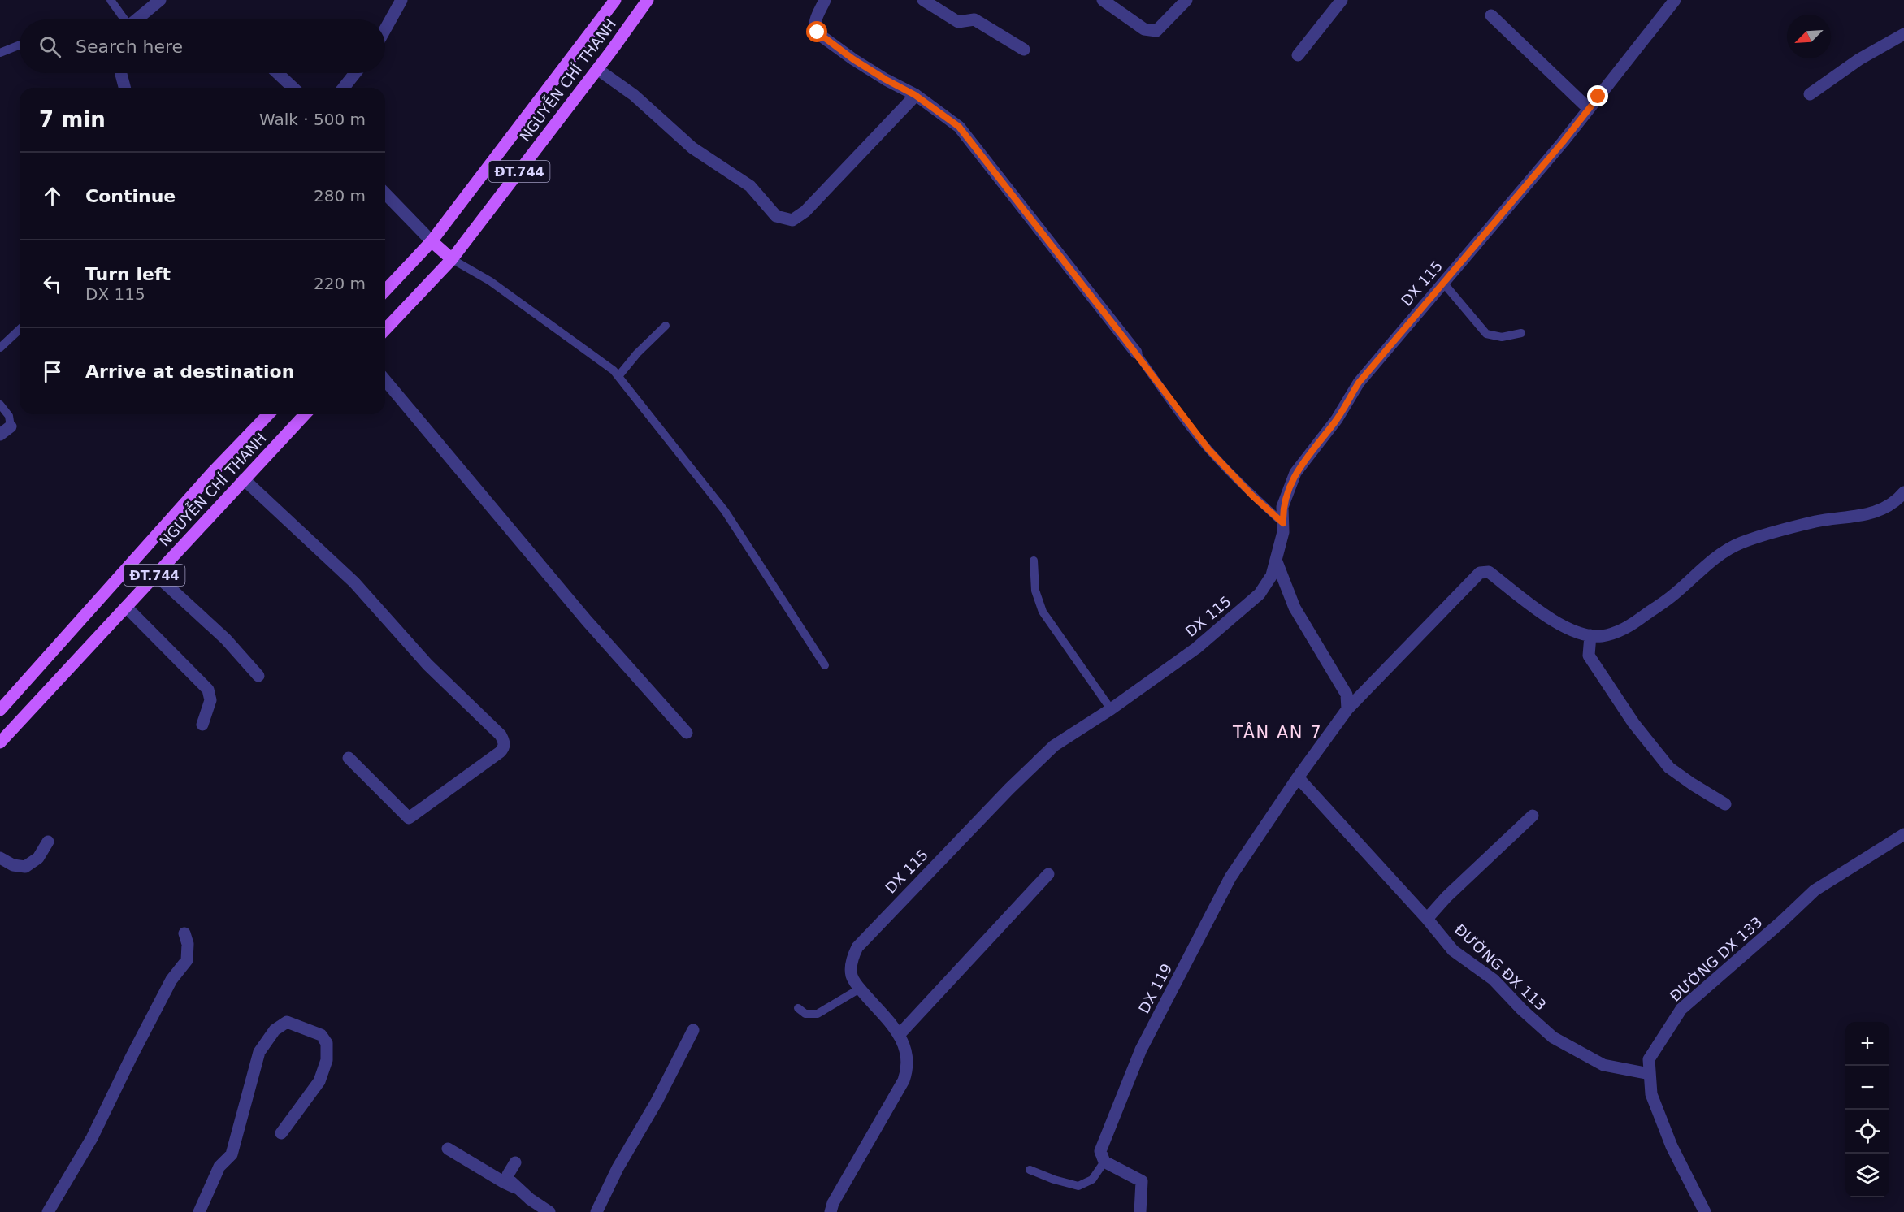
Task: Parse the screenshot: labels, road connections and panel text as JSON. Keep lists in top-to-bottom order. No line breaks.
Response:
{"streets":{"main road":["NGUYỄN CHÍ THANH","ĐT.744"],"street":["DX 115","ĐƯỜNG DX 133","ĐƯỜNG ĐX 113","DX 119"]},"crossings":[["ĐƯỜNG DX 133","ĐƯỜNG ĐX 113"],["ĐƯỜNG ĐX 113","DX 119"]],"districts":["TÂN AN 7"],"north":"bottom left","page":{"search":"Search here","heading":["7 min","Walk · 500 m"],"list":[["Continue","280 m"],["Turn left","DX 115","220 m"],"Arrive at destination"],"map_buttons":["+","−"]}}
